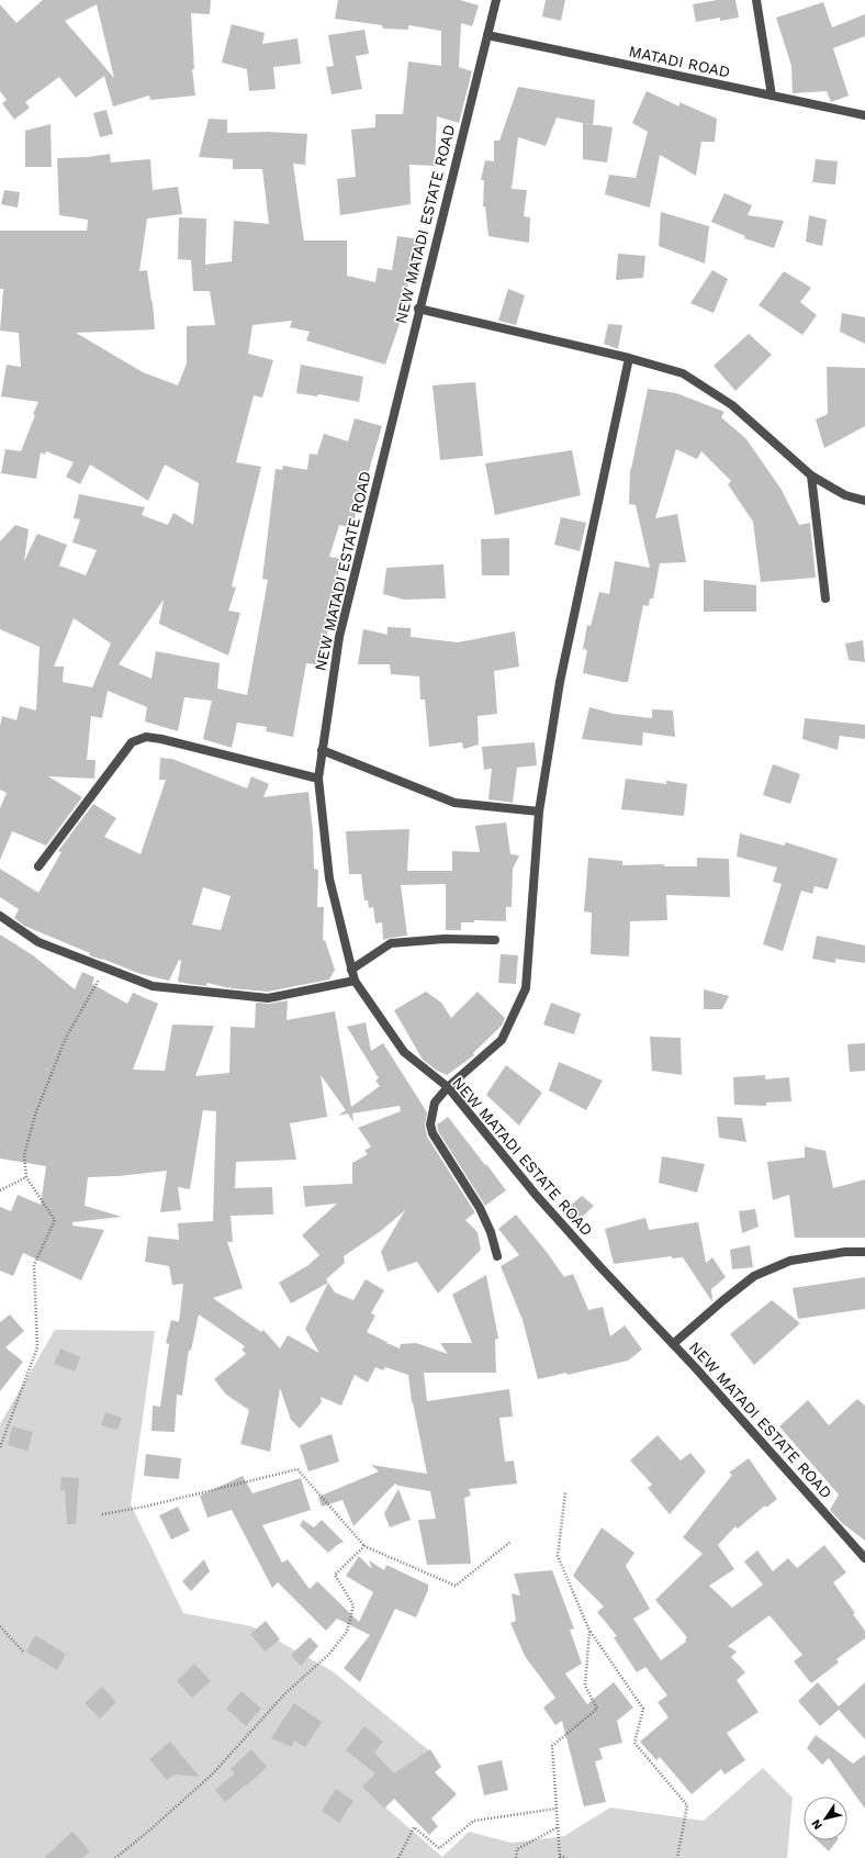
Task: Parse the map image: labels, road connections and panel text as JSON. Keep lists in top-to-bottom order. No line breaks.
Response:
{"streets":{"street":["MATADI ROAD","NEW MATADI ESTATE ROAD"]},"crossings":[["MATADI ROAD","NEW MATADI ESTATE ROAD"]],"north":"bottom left"}
